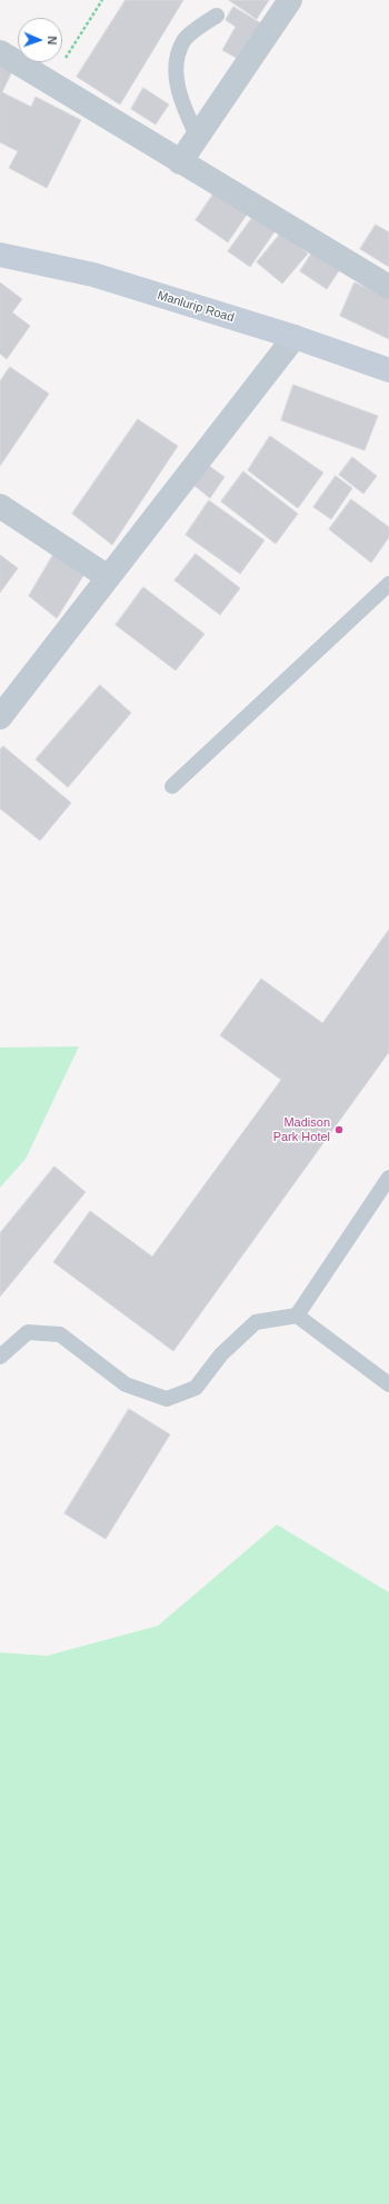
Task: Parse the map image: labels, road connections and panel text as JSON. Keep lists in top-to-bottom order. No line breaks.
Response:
{"streets":{"main road":["Manlurip Road"]},"places":["Madison Park Hotel"],"north":"right"}
